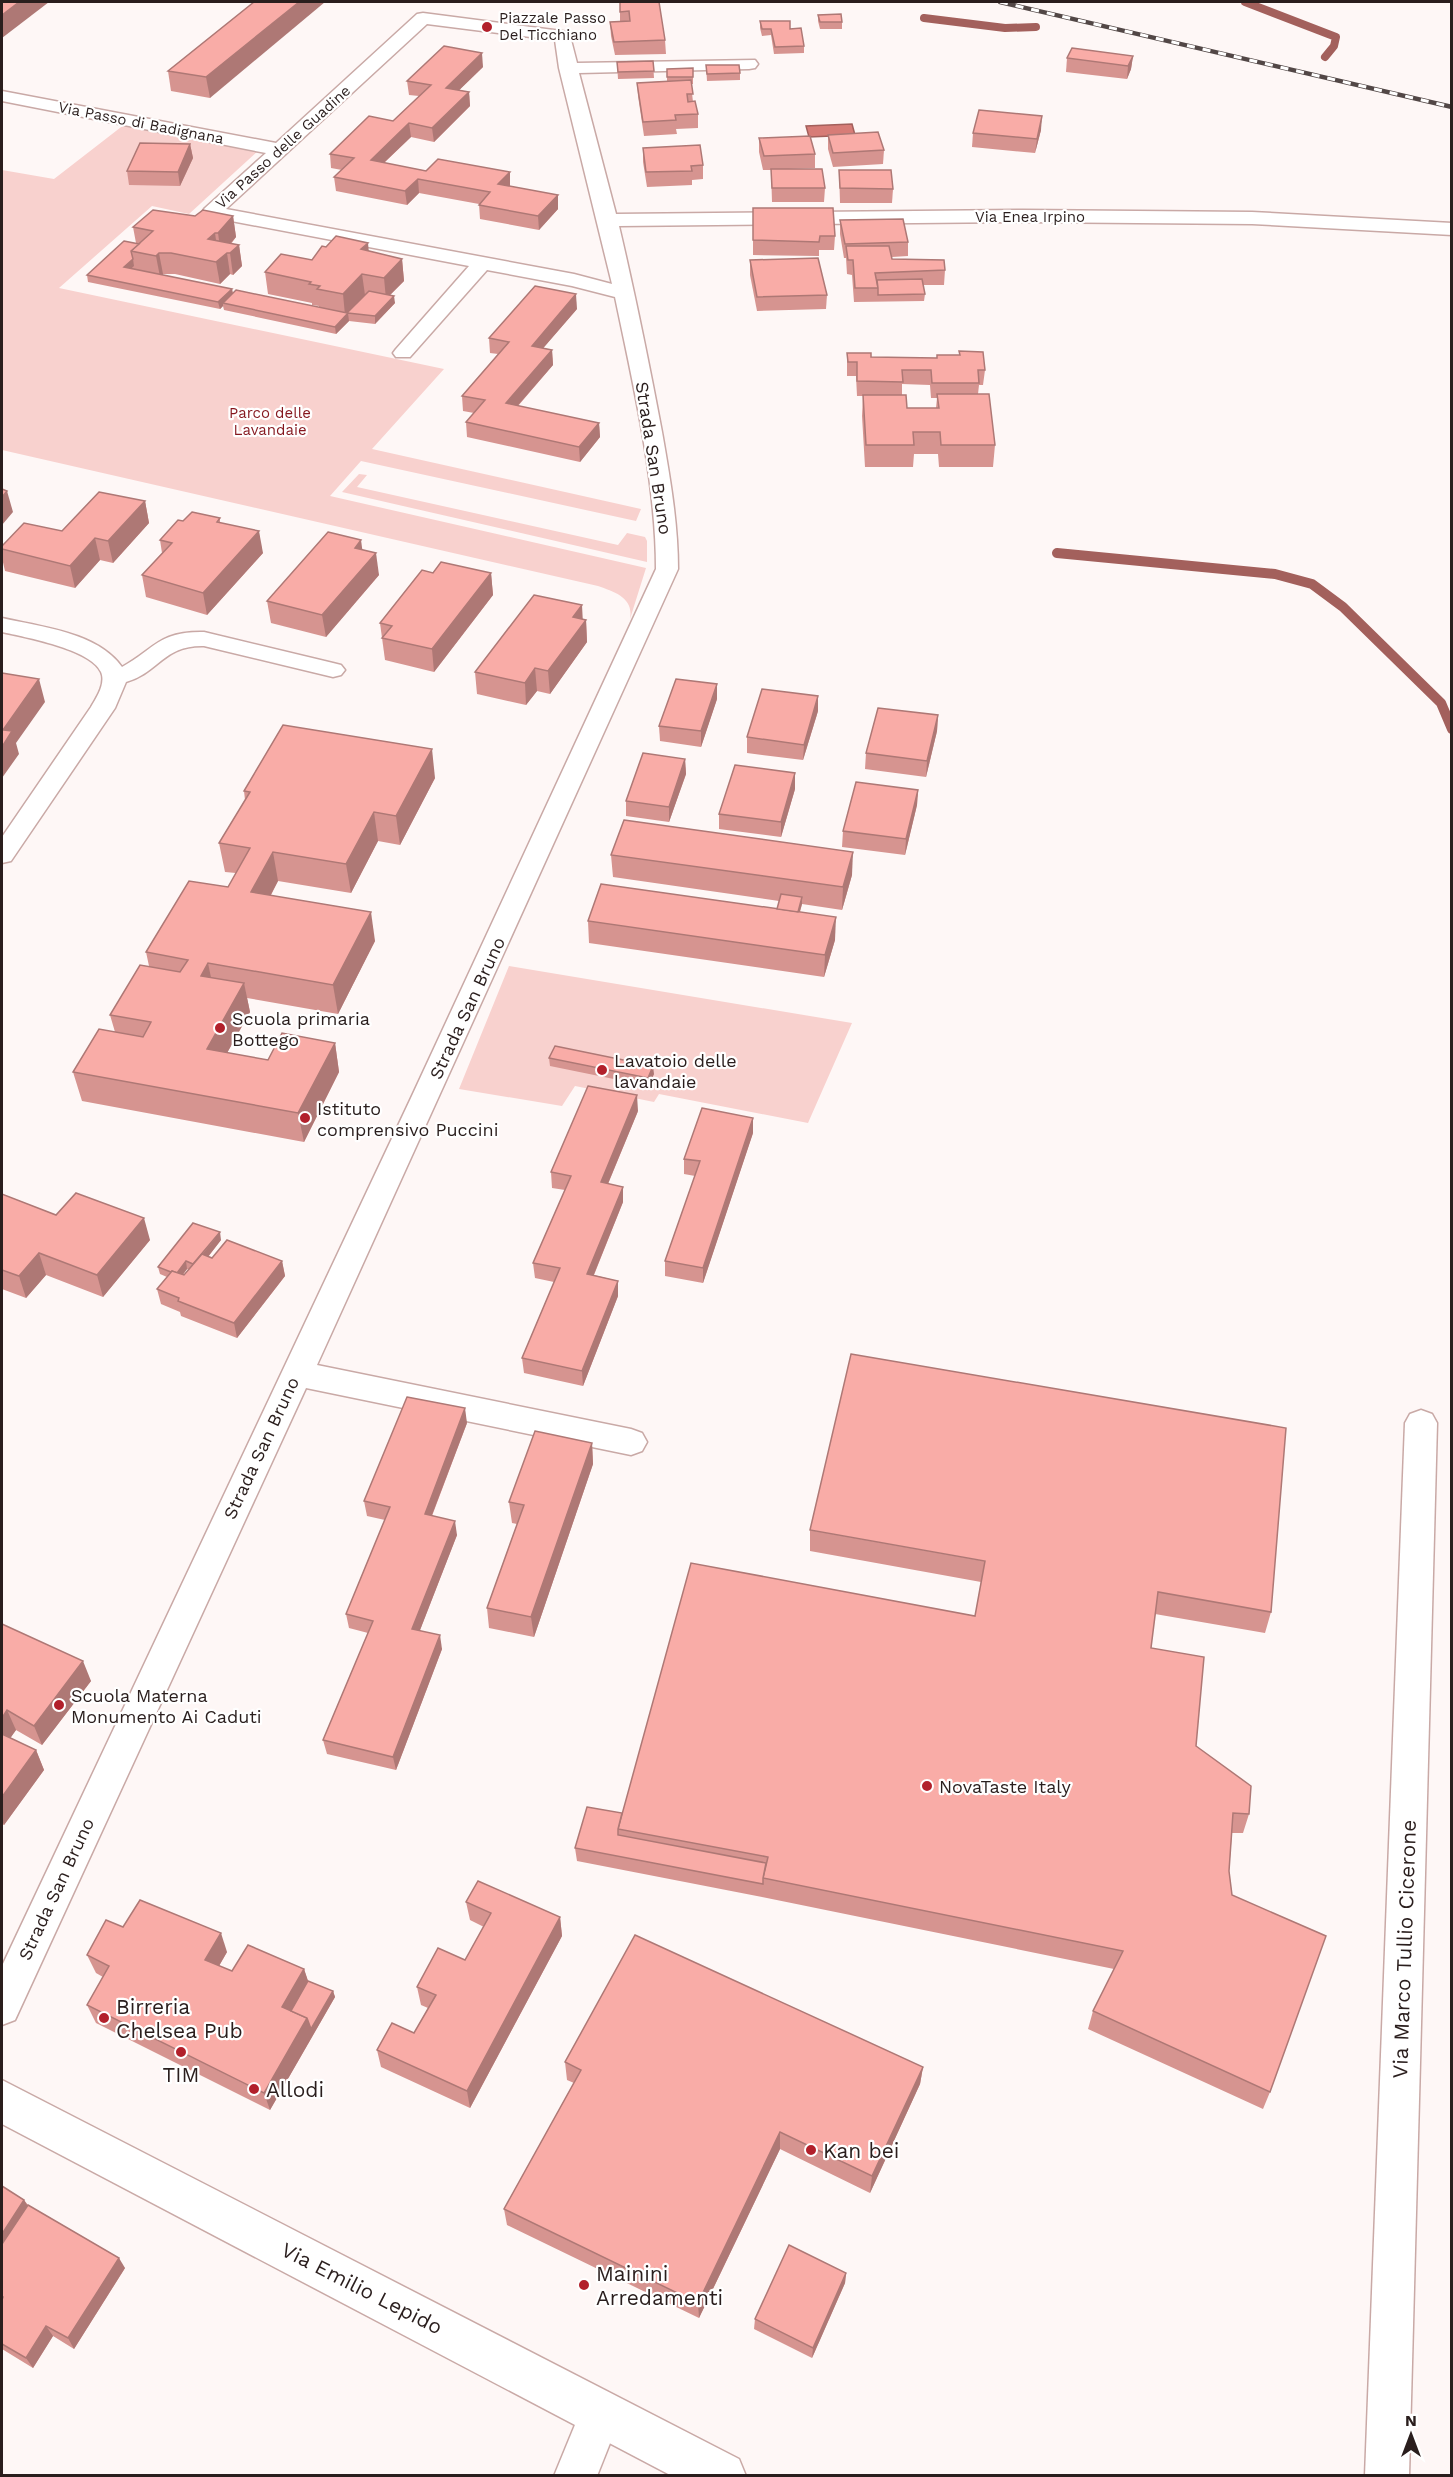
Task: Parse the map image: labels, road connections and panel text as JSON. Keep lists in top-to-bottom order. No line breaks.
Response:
{"streets":{"main road":["Via Emilio Lepido"],"street":["Via Passo di Badignana","Via Passo delle Guadine","Via Enea Irpino","Strada San Bruno","Via Marco Tullio Cicerone"]},"crossings":[["Via Passo di Badignana","Via Passo delle Guadine"],["Via Passo delle Guadine","Strada San Bruno"],["Via Enea Irpino","Strada San Bruno"]],"parks":["Parco delle Lavandaie"],"places":["Piazzale Passo Del Ticchiano","Scuola primaria Bottego","Lavatoio delle lavandaie","Istituto comprensivo Puccini","Scuola Materna Monumento Ai Caduti","NovaTaste Italy","Birreria Chelsea Pub","TIM","Allodi","Kan bei","Mainini Arredamenti"],"north":"top"}
